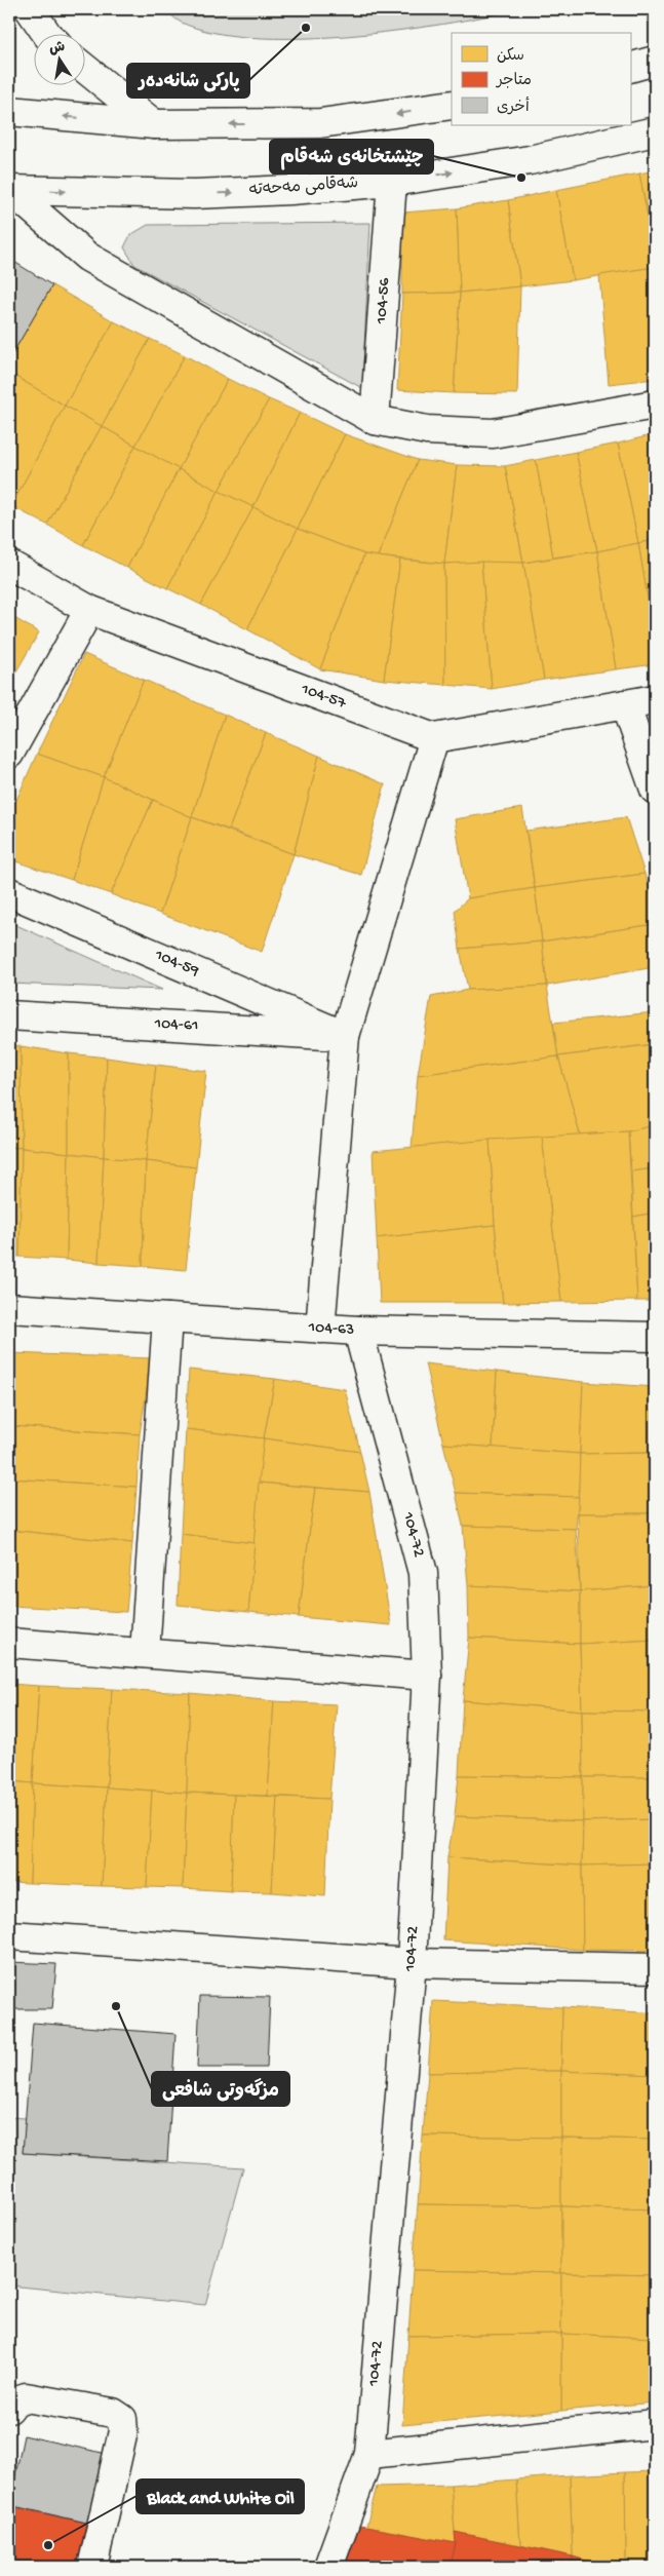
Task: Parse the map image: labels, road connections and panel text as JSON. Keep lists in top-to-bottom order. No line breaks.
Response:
{"streets":{"street":["شەقامی مەحەتە","104-56","104-57","104-59","104-61","104-63","104-72"]},"crossings":[["شەقامی مەحەتە","104-56"],["104-59","104-61"],["104-63","104-72"]],"places":["پارکی شانەدەر","چێشتخانەی شەقام","مزگەوتی شافعی","Black and White Oil"],"legend":["سكن","متاجر","أخرى"],"north":"top"}
